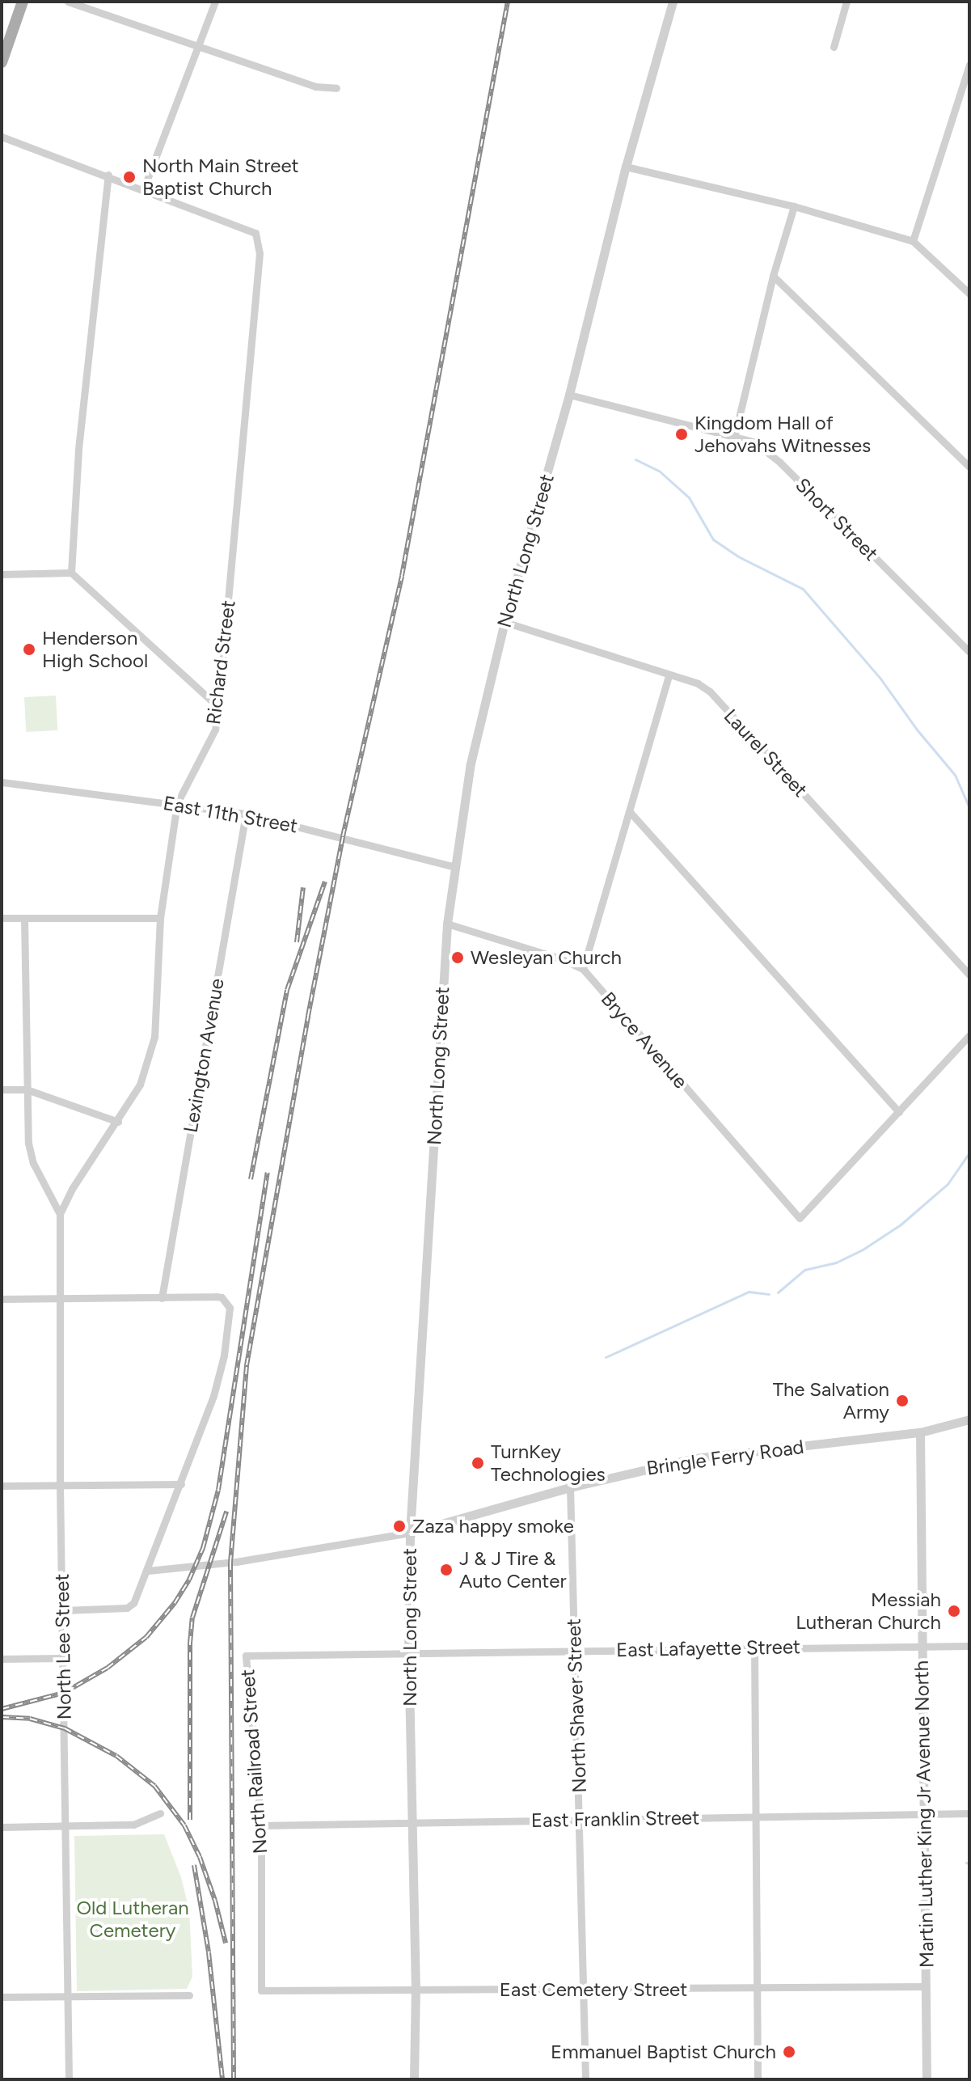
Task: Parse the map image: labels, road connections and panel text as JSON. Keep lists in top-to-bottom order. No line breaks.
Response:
{"streets":{"street":["Short Street","North Long Street","Richard Street","Laurel Street","East 11th Street","Bryce Avenue","Lexington Avenue","Bringle Ferry Road","North Lee Street","East Lafayette Street","North Shaver Street","North Railroad Street","Martin Luther King Jr Avenue North","East Franklin Street","East Cemetery Street"]},"crossings":[["Short Street","North Long Street"],["North Long Street","Laurel Street"],["North Long Street","East 11th Street"],["North Long Street","Bryce Avenue"],["North Long Street","Bringle Ferry Road"],["North Long Street","East Lafayette Street"],["North Long Street","North Railroad Street"],["North Long Street","East Franklin Street"],["North Long Street","East Cemetery Street"],["Richard Street","East 11th Street"],["Richard Street","North Lee Street"],["East 11th Street","Lexington Avenue"],["Bringle Ferry Road","North Shaver Street"],["Bringle Ferry Road","Martin Luther King Jr Avenue North"],["East Lafayette Street","North Shaver Street"],["East Lafayette Street","North Railroad Street"],["East Lafayette Street","Martin Luther King Jr Avenue North"],["North Shaver Street","East Franklin Street"],["North Shaver Street","East Cemetery Street"],["North Railroad Street","East Franklin Street"],["North Railroad Street","East Cemetery Street"],["Martin Luther King Jr Avenue North","East Franklin Street"],["Martin Luther King Jr Avenue North","East Cemetery Street"]],"parks":["Old Lutheran Cemetery"],"places":["North Main Street Baptist Church","Kingdom Hall of Jehovahs Witnesses","Henderson High School","Wesleyan Church","The Salvation Army","TurnKey Technologies","Zaza happy smoke","J & J Tire & Auto Center","Messiah Lutheran Church","Emmanuel Baptist Church"]}
